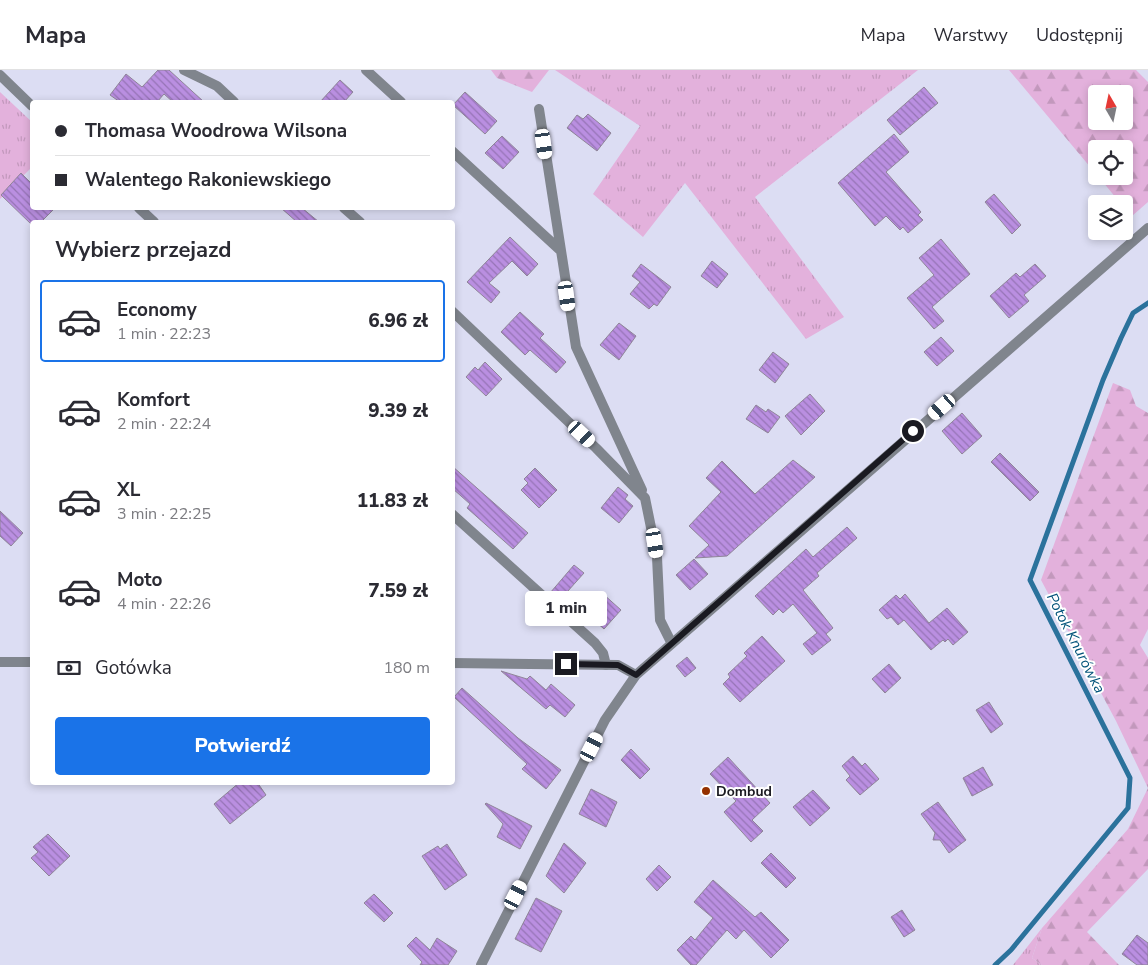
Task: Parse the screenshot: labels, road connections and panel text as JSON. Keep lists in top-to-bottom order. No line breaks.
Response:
{"water":["Potok Knurówka"],"places":["Dombud"],"north":"top","page":{"header":"Mapa","nav":["Mapa","Warstwy","Udostępnij"],"banner":["Thomasa Woodrowa Wilsona","Walentego Rakoniewskiego"],"heading":"Wybierz przejazd","list":[{"name":"Economy","note":"1 min · 22:23","value":"6.96 zł"},{"name":"Komfort","note":"2 min · 22:24","value":"9.39 zł"},{"name":"XL","note":"3 min · 22:25","value":"11.83 zł"},{"name":"Moto","note":"4 min · 22:26","value":"7.59 zł"}],"bubble":"1 min","pay":["Gotówka","180 m"],"buttons":"Potwierdź"}}
